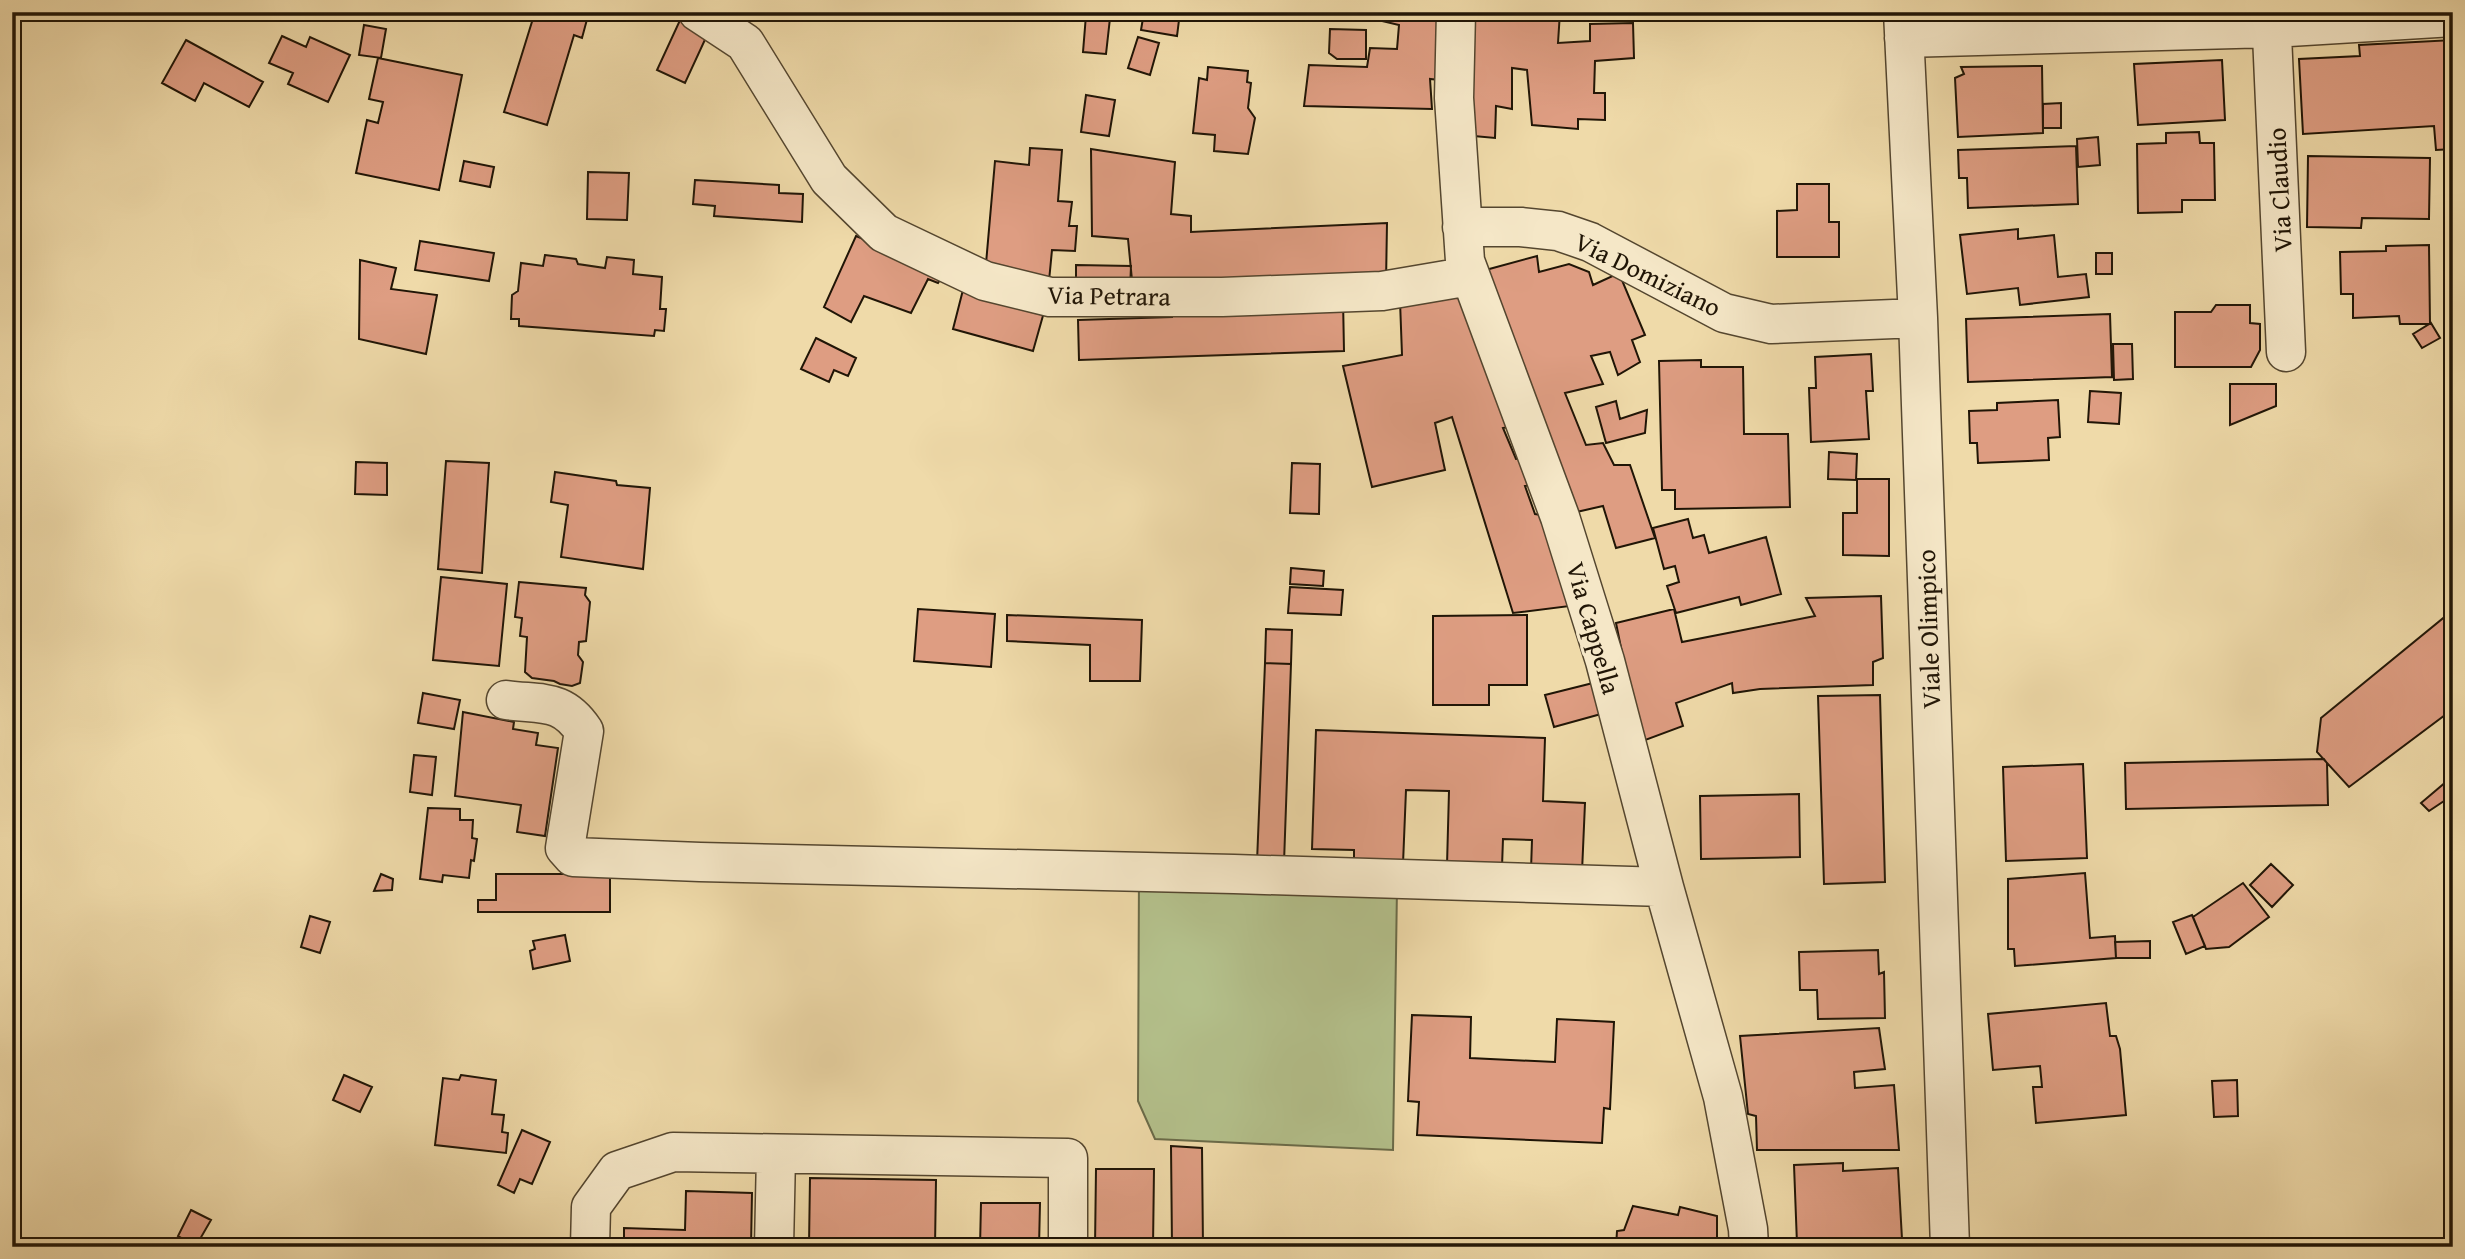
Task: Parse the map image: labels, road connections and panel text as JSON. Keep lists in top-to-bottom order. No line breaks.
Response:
{"streets":{"street":["Via Claudio","Via Domiziano","Via Petrara","Via Cappella","Viale Olimpico"]},"crossings":[["Via Domiziano","Via Cappella"],["Via Domiziano","Viale Olimpico"],["Via Petrara","Via Cappella"]]}
